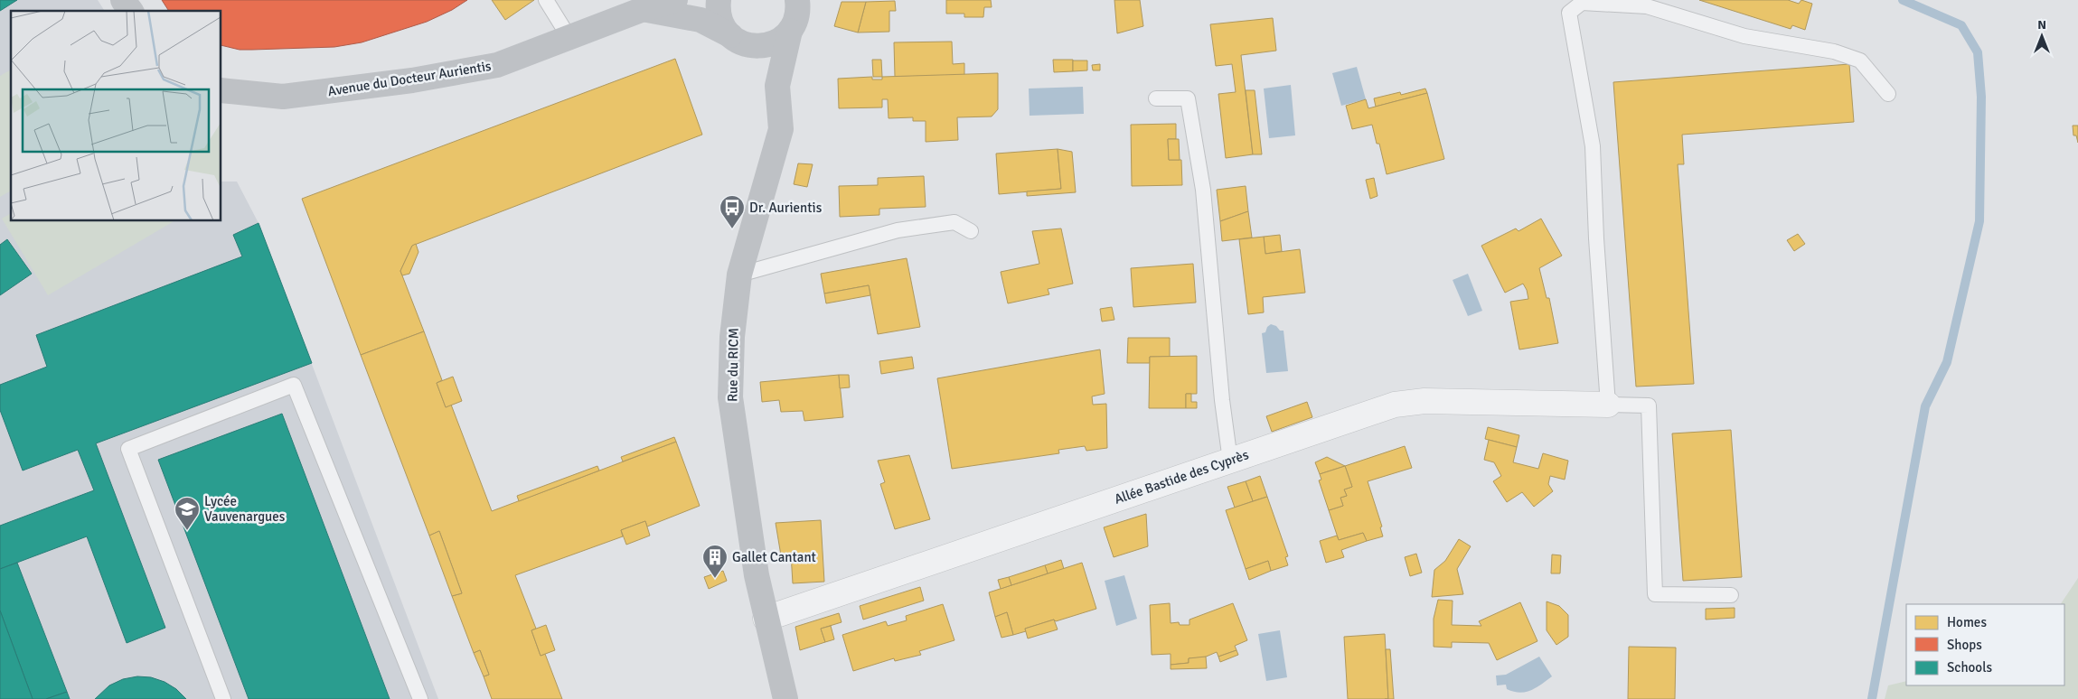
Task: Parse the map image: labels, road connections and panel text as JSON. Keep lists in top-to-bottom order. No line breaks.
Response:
{"streets":{"main road":["Avenue du Docteur Aurientis","Rue du RICM"],"street":["Allée Bastide des Cyprès"]},"crossings":[["Rue du RICM","Allée Bastide des Cyprès"]],"places":{"bus stop":["Dr. Aurientis"],"school or university":["Lycée Vauvenargues"],"building":["Gallet Cantant"]},"legend":["Homes","Shops","Schools"],"north":"top"}
